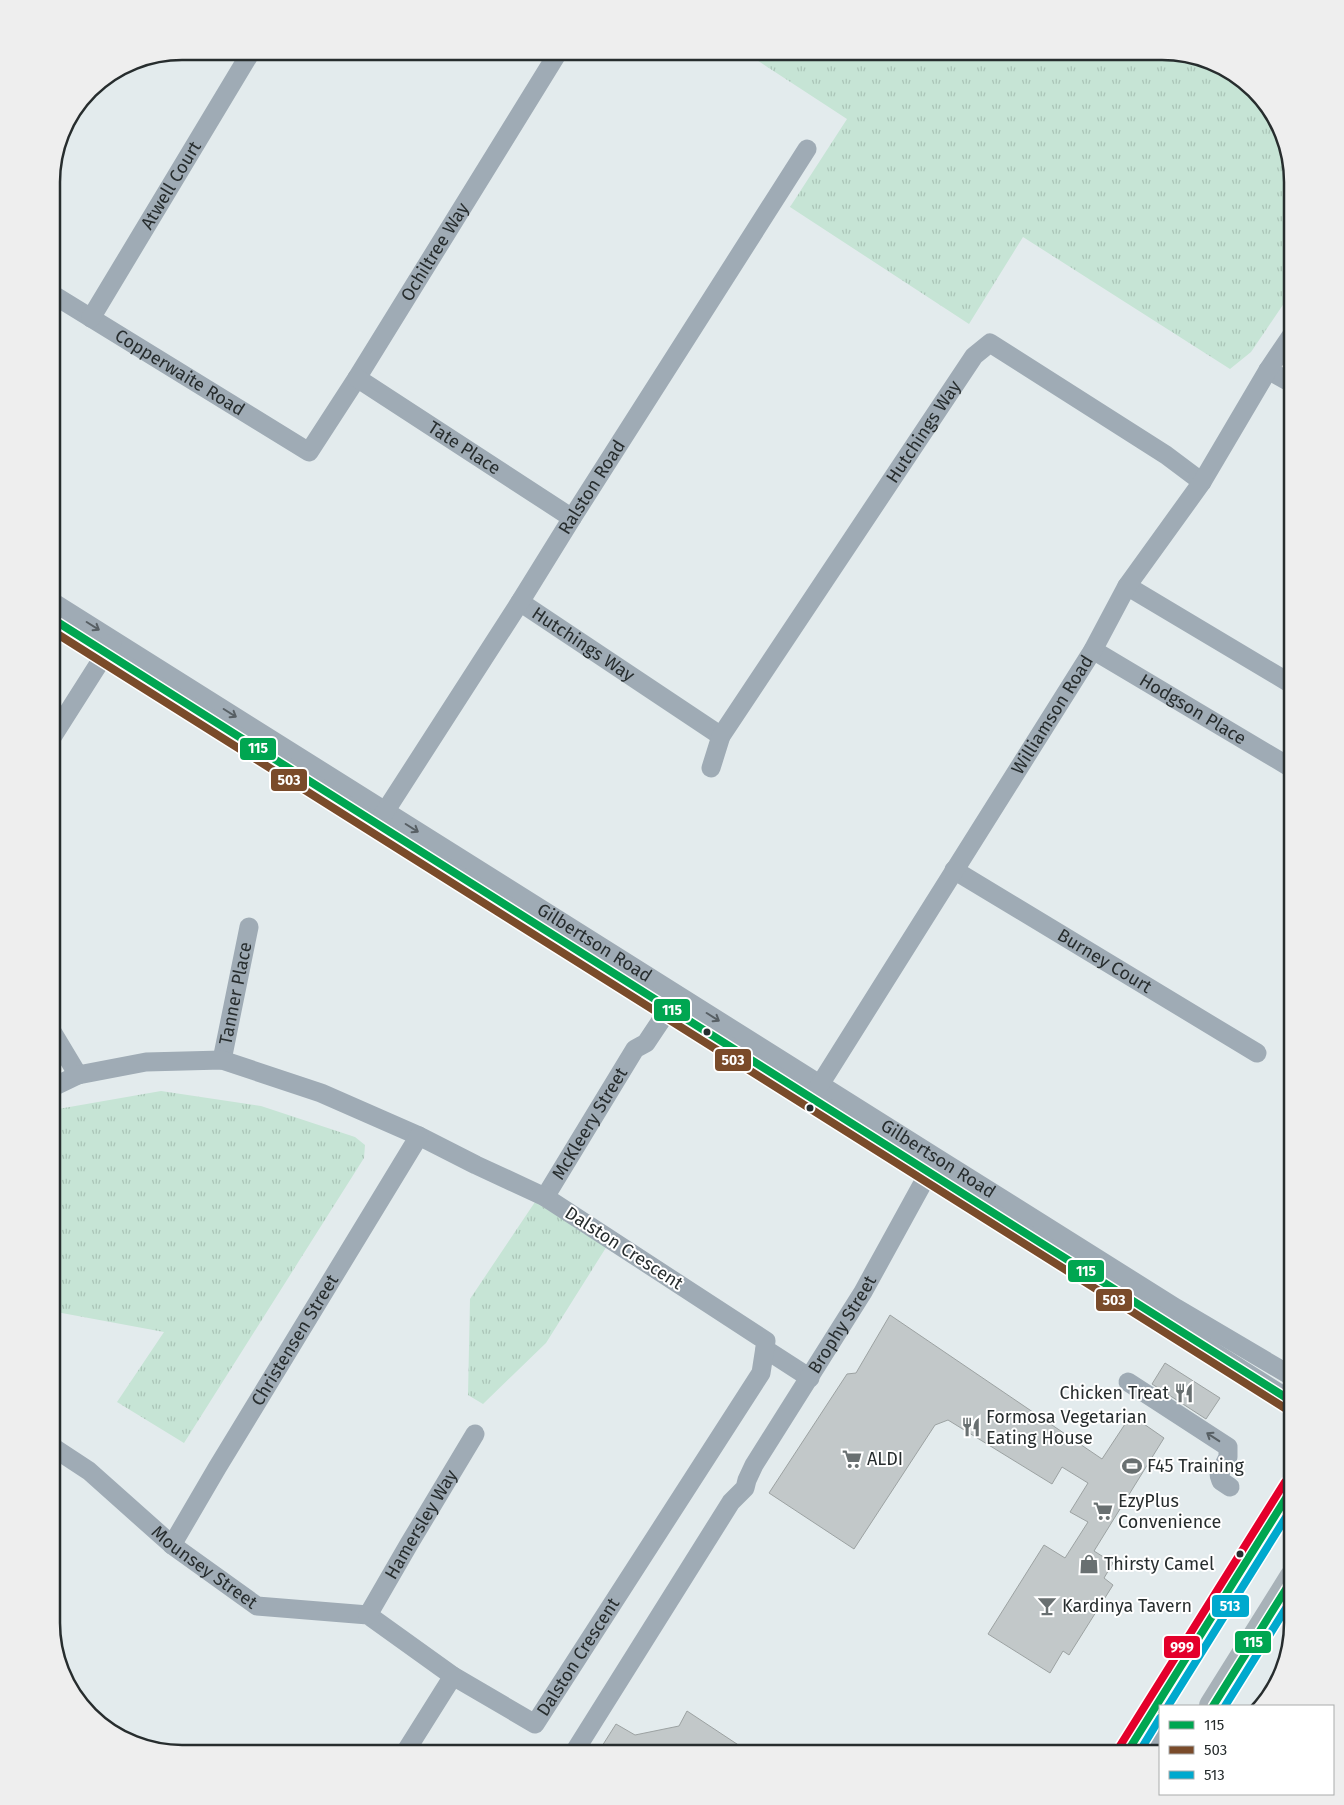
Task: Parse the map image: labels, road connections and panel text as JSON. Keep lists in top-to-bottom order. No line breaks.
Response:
{"streets":{"street":["Atwell Court","Ochiltree Way","Copperwaite Road","Hutchings Way","Tate Place","Ralston Road","Hodgson Place","Williamson Road","Gilbertson Road","Burney Court","Tanner Place","McKleery Street","Dalston Crescent","Brophy Street","Christensen Street","Hamersley Way","Mounsey Street"]},"crossings":[["Atwell Court","Copperwaite Road"],["Ochiltree Way","Copperwaite Road"],["Ochiltree Way","Tate Place"],["Hutchings Way","Ralston Road"],["Hutchings Way","Williamson Road"],["Tate Place","Ralston Road"],["Ralston Road","Gilbertson Road"],["Hodgson Place","Williamson Road"],["Williamson Road","Gilbertson Road"],["Williamson Road","Burney Court"],["Gilbertson Road","McKleery Street"],["Gilbertson Road","Brophy Street"],["Tanner Place","Dalston Crescent"],["McKleery Street","Dalston Crescent"],["Dalston Crescent","Christensen Street"],["Christensen Street","Mounsey Street"],["Hamersley Way","Mounsey Street"]],"places":{"restaurant":["Chicken Treat","Formosa Vegetarian Eating House"],"supermarket":["ALDI","EzyPlus Convenience"],"sports":["F45 Training"],"shop":["Thirsty Camel"],"bar":["Kardinya Tavern"]},"lines":["transit line 115","transit line 503","transit line 999","transit line 513"],"legend":["115","503","513"]}
